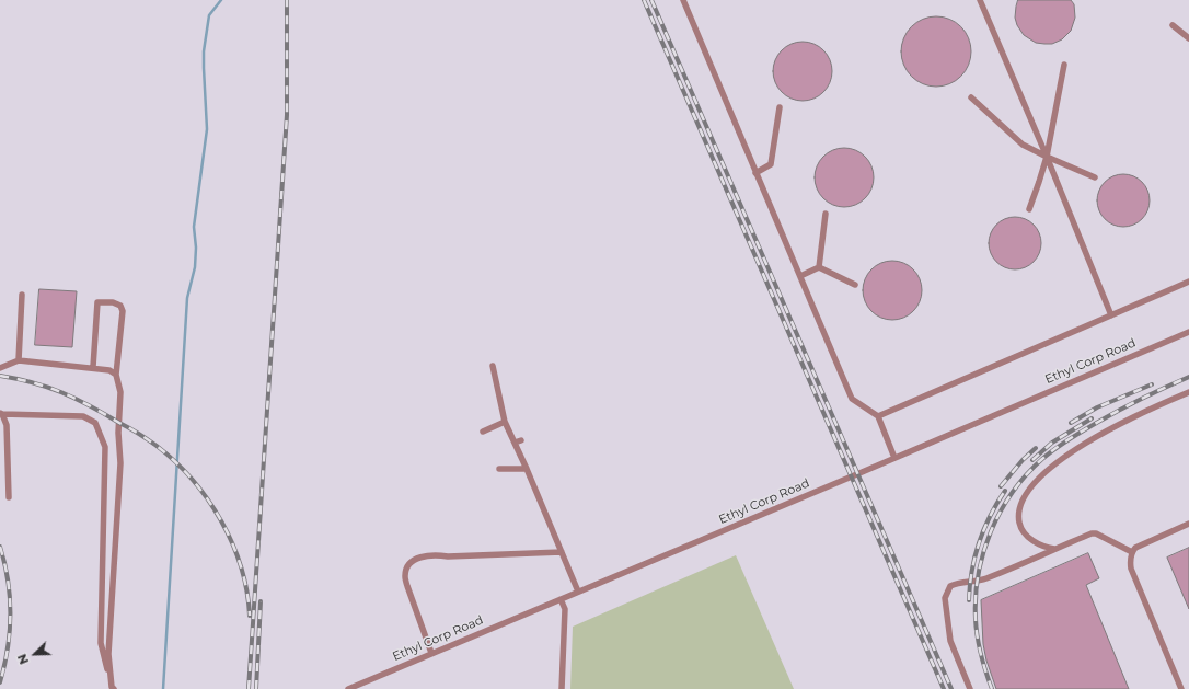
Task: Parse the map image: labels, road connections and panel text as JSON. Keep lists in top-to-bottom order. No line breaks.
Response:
{"streets":{"lane":["Ethyl Corp Road"]},"north":"bottom left"}
